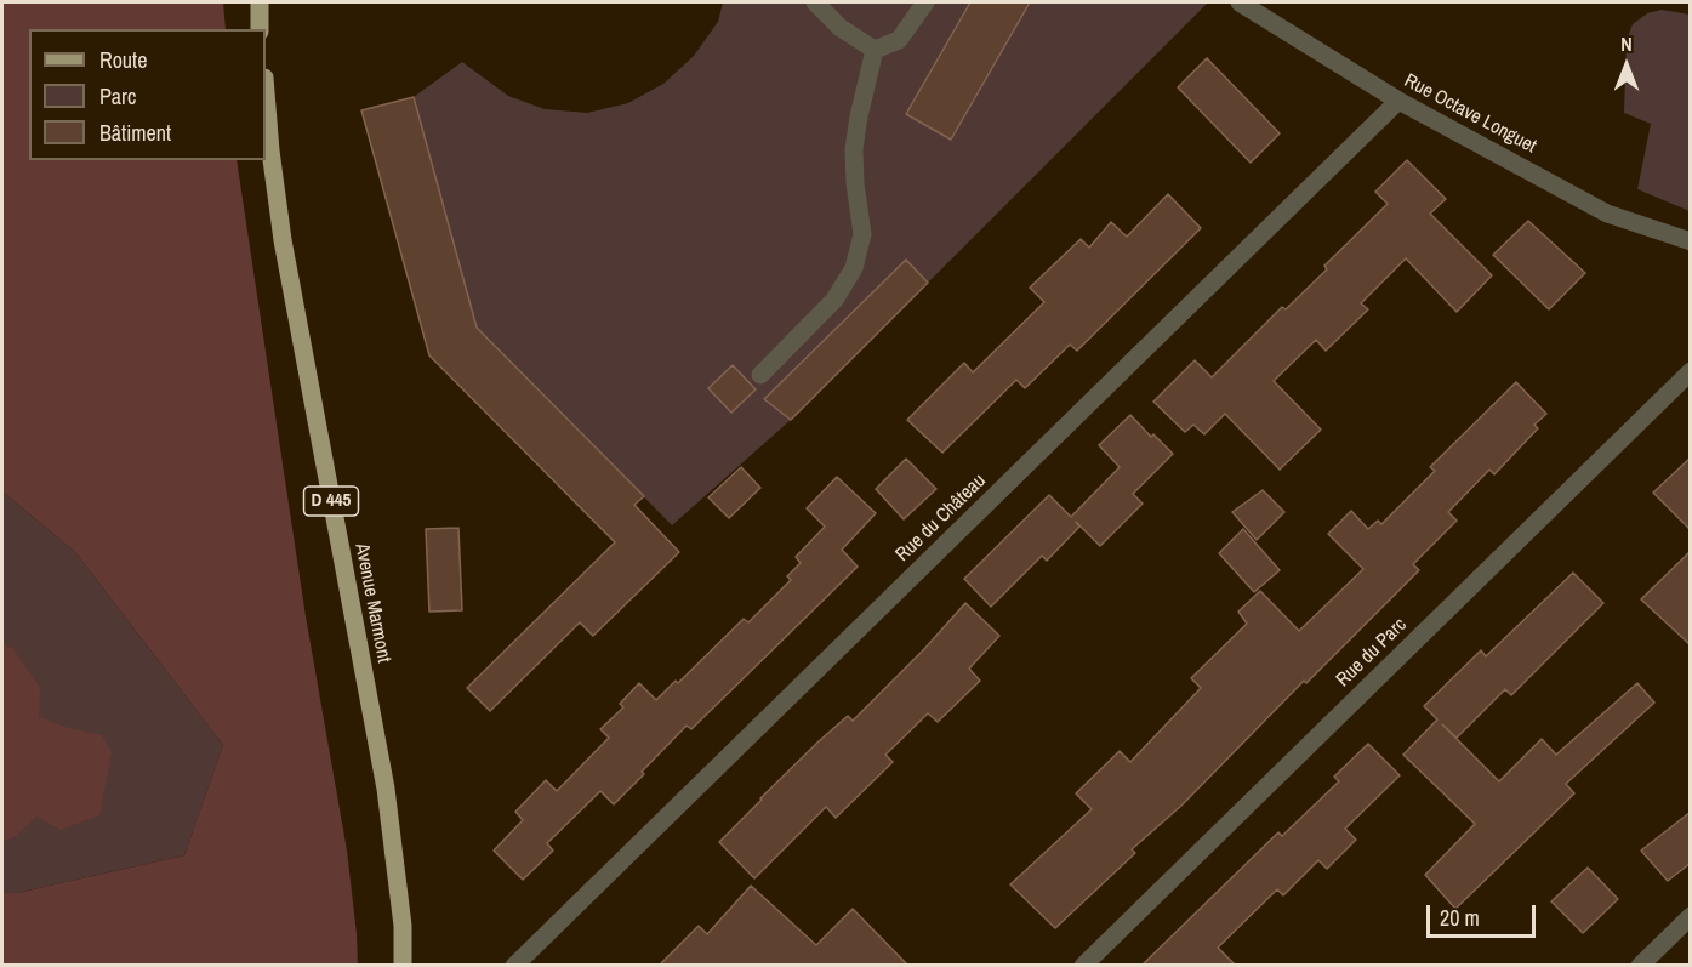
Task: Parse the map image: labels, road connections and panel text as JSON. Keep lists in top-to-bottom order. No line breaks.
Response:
{"streets":{"main road":["D 445","Avenue Marmont"],"street":["Rue Octave Longuet","Rue du Château","Rue du Parc"]},"crossings":[["Rue Octave Longuet","Rue du Château"]],"legend":["Route","Parc","Bâtiment"],"scale_bar":"20 m","north":"top"}
